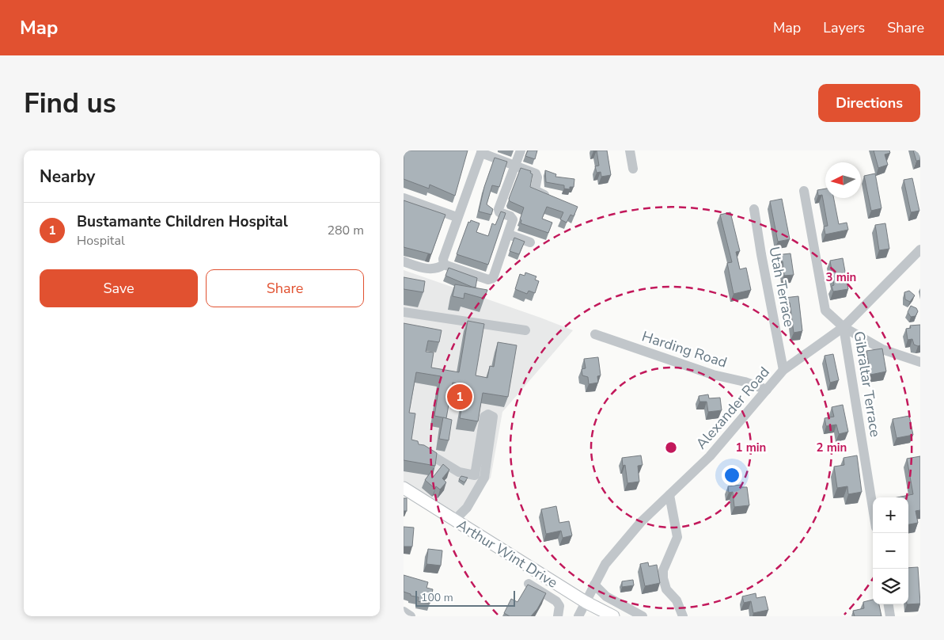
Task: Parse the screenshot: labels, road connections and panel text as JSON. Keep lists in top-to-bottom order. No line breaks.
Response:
{"streets":{"main road":["Arthur Wint Drive"],"street":["Utah Terrace","Harding Road","Gibraltar Terrace","Alexander Road"]},"crossings":[["Utah Terrace","Alexander Road"],["Harding Road","Alexander Road"],["Gibraltar Terrace","Alexander Road"],["Alexander Road","Arthur Wint Drive"]],"scale_bar":"100 m","north":"left","page":{"header":"Map","nav":["Map","Layers","Share"],"buttons":["Directions",["Save","Share"]],"title":"Find us","heading":"Nearby","list":[{"mark":"1","name":"Bustamante Children Hospital","note":"Hospital","value":"280 m"}],"pins":"1","map_buttons":["+","−"],"scale":"100 m"},"rings":["3 min","1 min","2 min"]}
